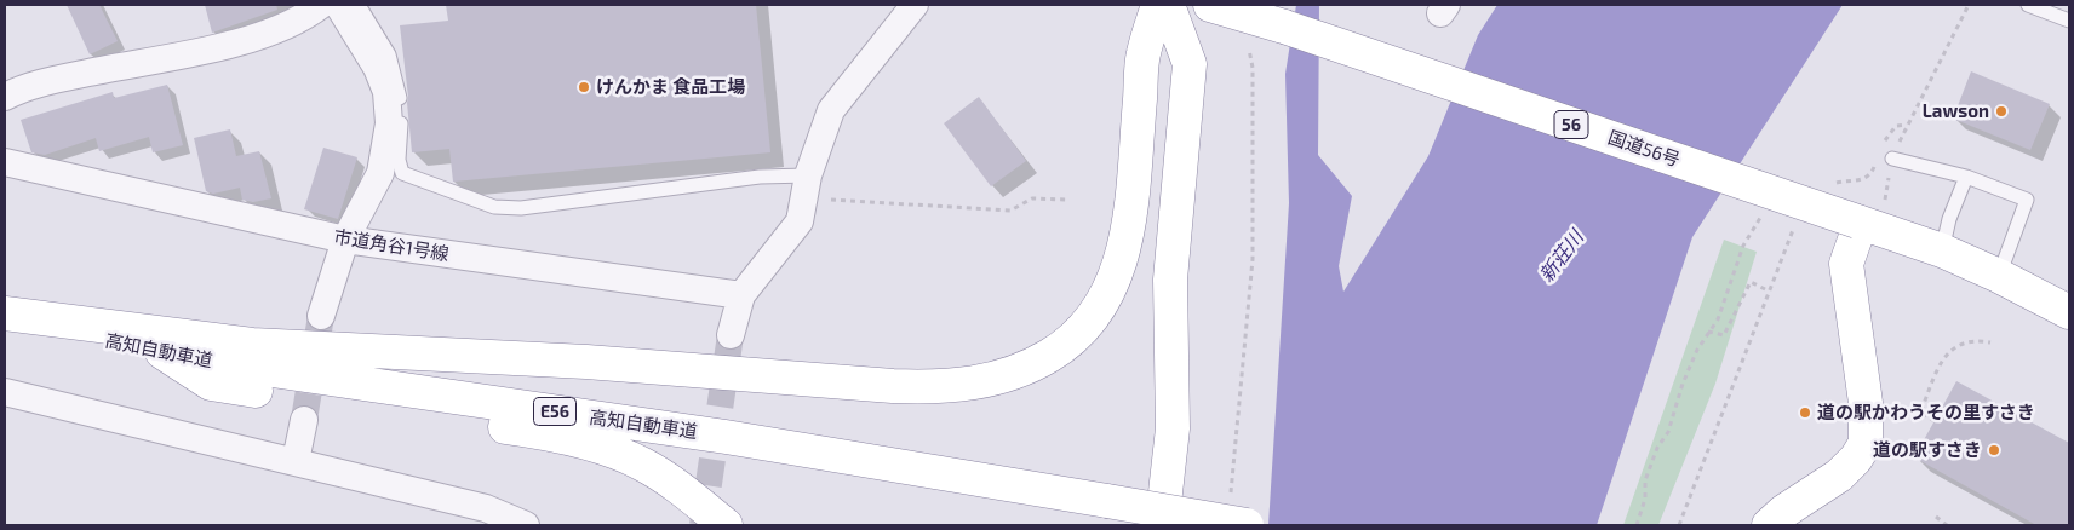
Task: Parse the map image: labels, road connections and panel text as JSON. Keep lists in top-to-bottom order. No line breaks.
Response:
{"streets":{"highway":["56","国道56号","高知自動車道","E56"],"street":["市道角谷1号線"]},"water":["新荘川"],"places":["けんかま 食品工場","Lawson","道の駅かわうその里すさき","道の駅すさき"]}
